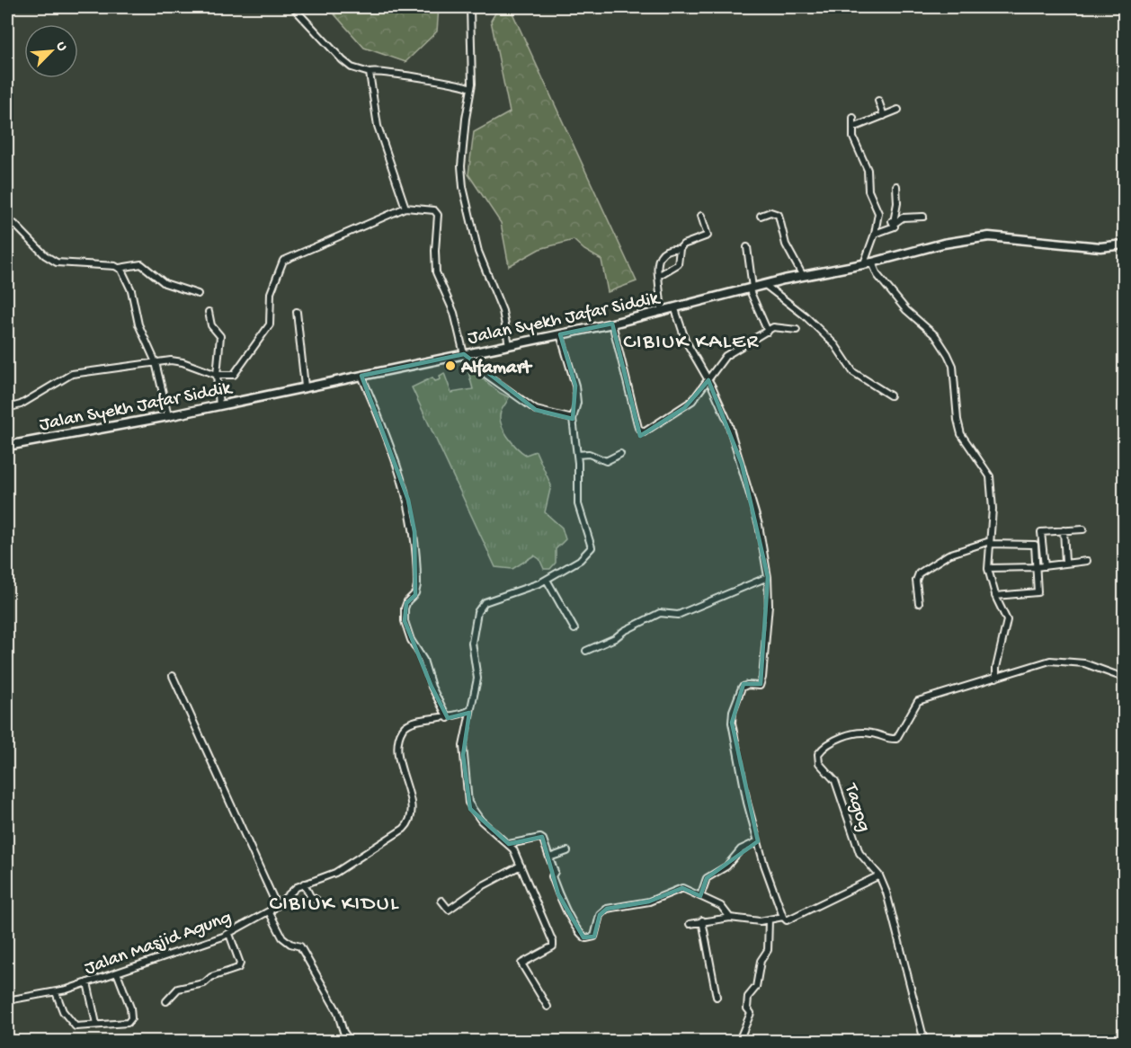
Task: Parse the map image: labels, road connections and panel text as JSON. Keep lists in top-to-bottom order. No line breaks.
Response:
{"streets":{"main road":["Jalan Syekh Jafar Siddik"],"street":["Tagog","Jalan Masjid Agung"]},"districts":["CIBIUK KALER","CIBIUK KIDUL"],"places":["Alfamart"],"north":"top right"}
